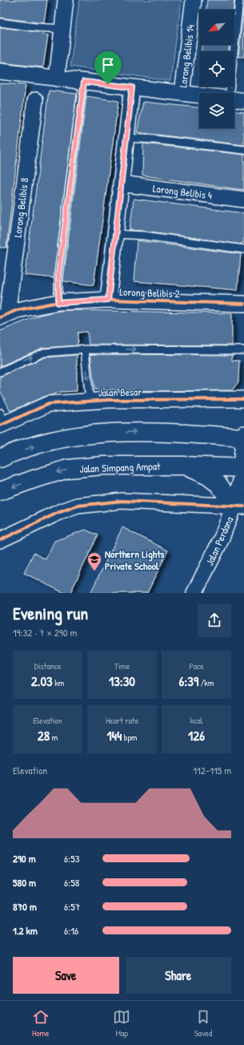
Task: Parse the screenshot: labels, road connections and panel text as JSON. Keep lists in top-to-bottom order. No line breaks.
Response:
{"streets":{"highway":["Jalan Simpang Ampat"],"street":["Lorong Belibis 14","Lorong Belibis 4","Lorong Belibis 8","Lorong Belibis 2","Jalan Besar","Jalan Perdana"]},"crossings":[["Lorong Belibis 8","Lorong Belibis 2"],["Jalan Simpang Ampat","Jalan Perdana"]],"places":{"school or university":["Northern Lights Private School"]},"north":"bottom left","page":{"heading":["Evening run","19:32 · 7 × 290 m"],"stats":[["Distance","2.03 km"],["Time","13:30"],["Pace","6:39 /km"],["Elevation","28 m"],["Heart rate","144 bpm"],["kcal","126"]],"chart":["Elevation","112–115 m"],"list":[{"name":"290 m","note":"6:53"},{"name":"580 m","note":"6:58"},{"name":"870 m","note":"6:57"},{"name":"1.2 km","note":"6:16"}],"buttons":["Save","Share"],"tabs":["Home","Map","Saved"]}}
